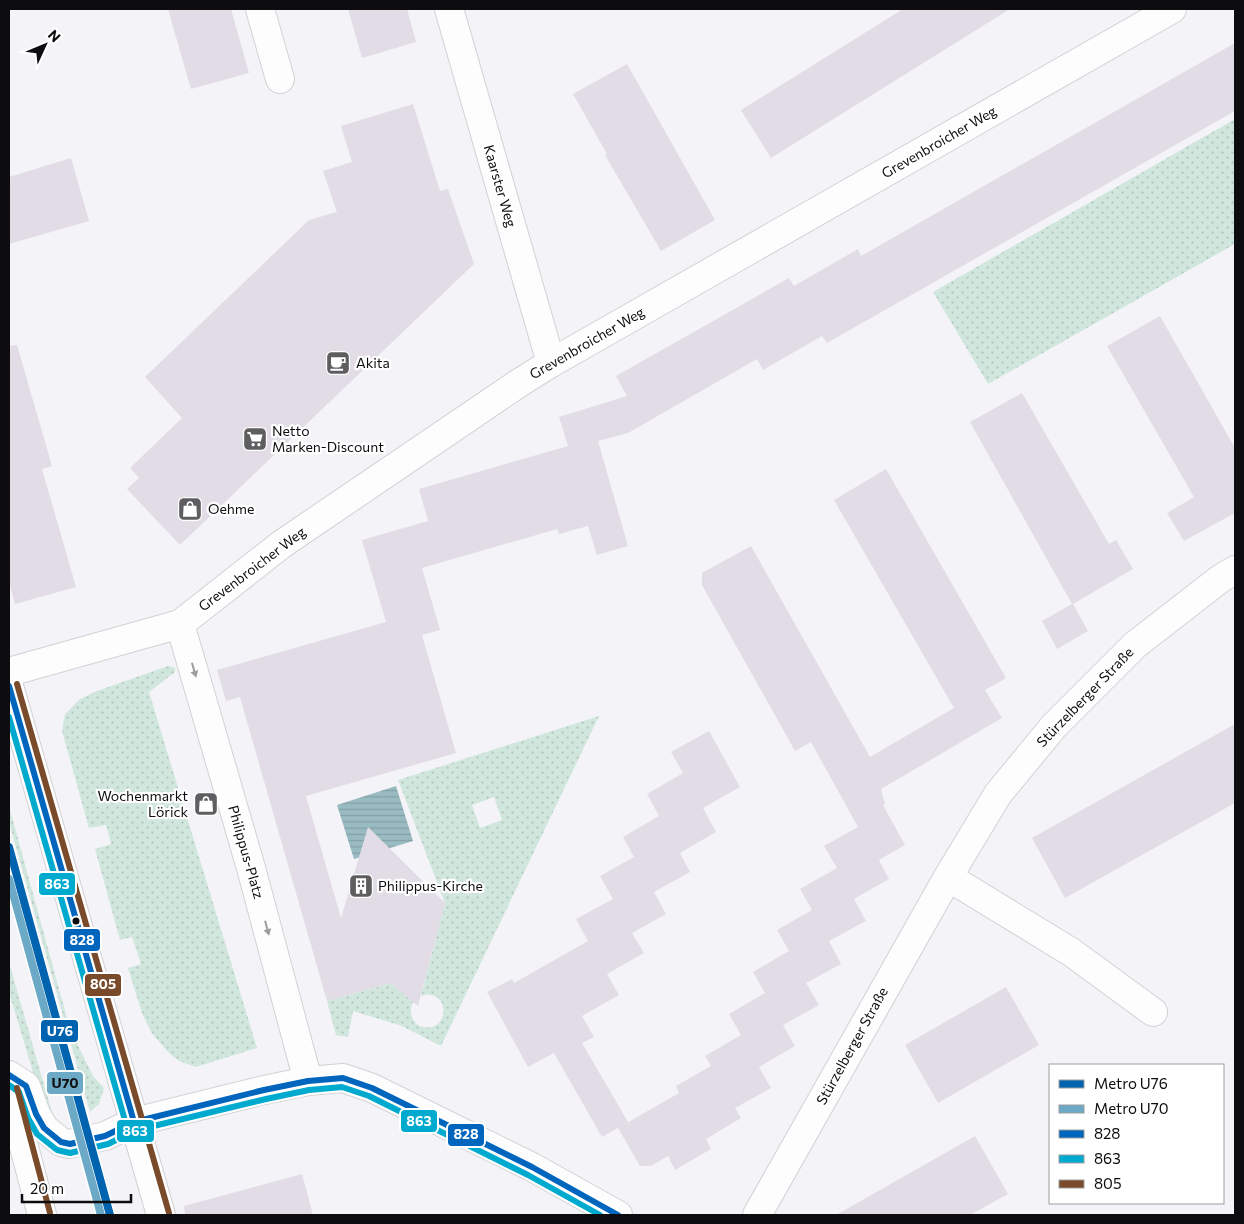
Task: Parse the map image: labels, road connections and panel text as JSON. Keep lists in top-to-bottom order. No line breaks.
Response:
{"streets":{"street":["Grevenbroicher Weg","Kaarster Weg","Stürzelberger Straße","Philippus-Platz"]},"crossings":[["Grevenbroicher Weg","Kaarster Weg"],["Grevenbroicher Weg","Philippus-Platz"]],"places":{"cafe":["Akita"],"supermarket":["Netto Marken-Discount"],"shop":["Oehme","Wochenmarkt Lörick"],"building":["Philippus-Kirche"]},"lines":["transit line 805","transit line 828","transit line 863","metro line U76","metro line U70"],"legend":["Metro U76","Metro U70","828","863","805"],"scale_bar":"20 m","north":"top right"}
